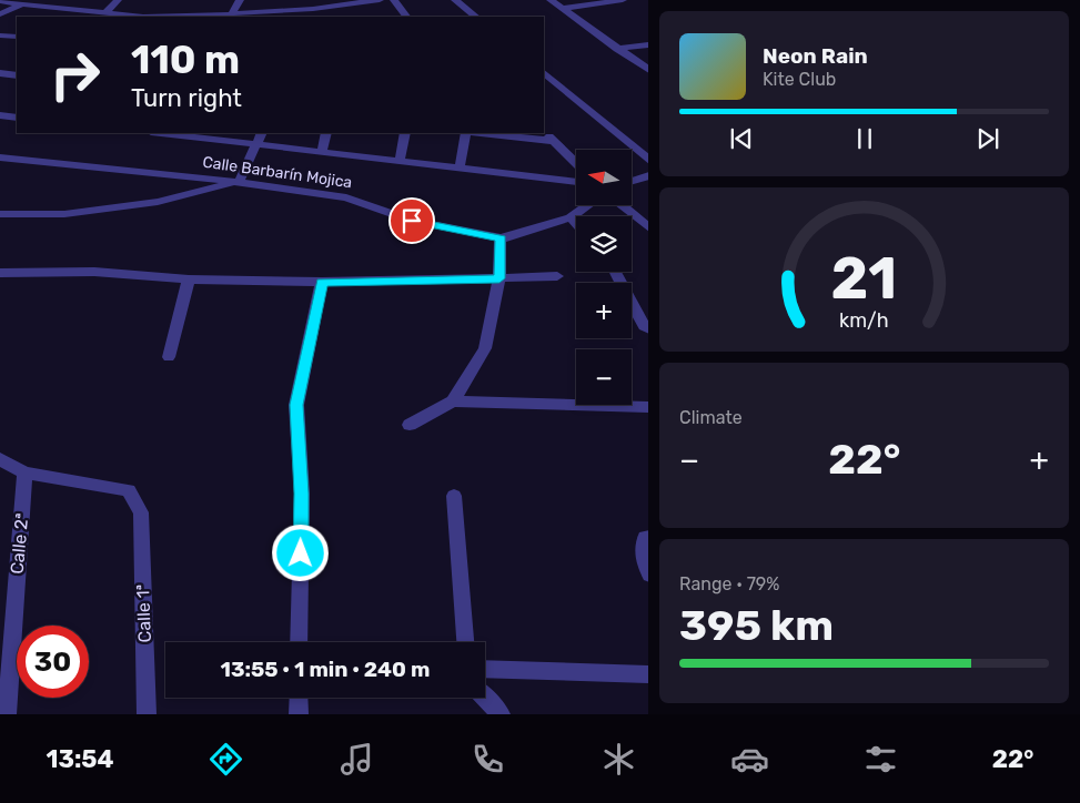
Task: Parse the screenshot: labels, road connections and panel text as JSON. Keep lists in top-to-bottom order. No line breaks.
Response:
{"streets":{"street":["Calle Barbarín Mojica","Calle 2ª","Calle 1ª"]},"crossings":[["Calle 2ª","Calle 1ª"]],"north":"left","page":{"turn":["110 m","Turn right"],"song":["Neon Rain","Kite Club"],"map_buttons":["+","−"],"tile":["Climate",["Range · 79%","395 km"]],"heat":["−","22°","+"],"limit":"30","trip":"13:55 · 1 min · 240 m","tabs":["13:54","22°"],"gauge":["21","km/h"]}}
